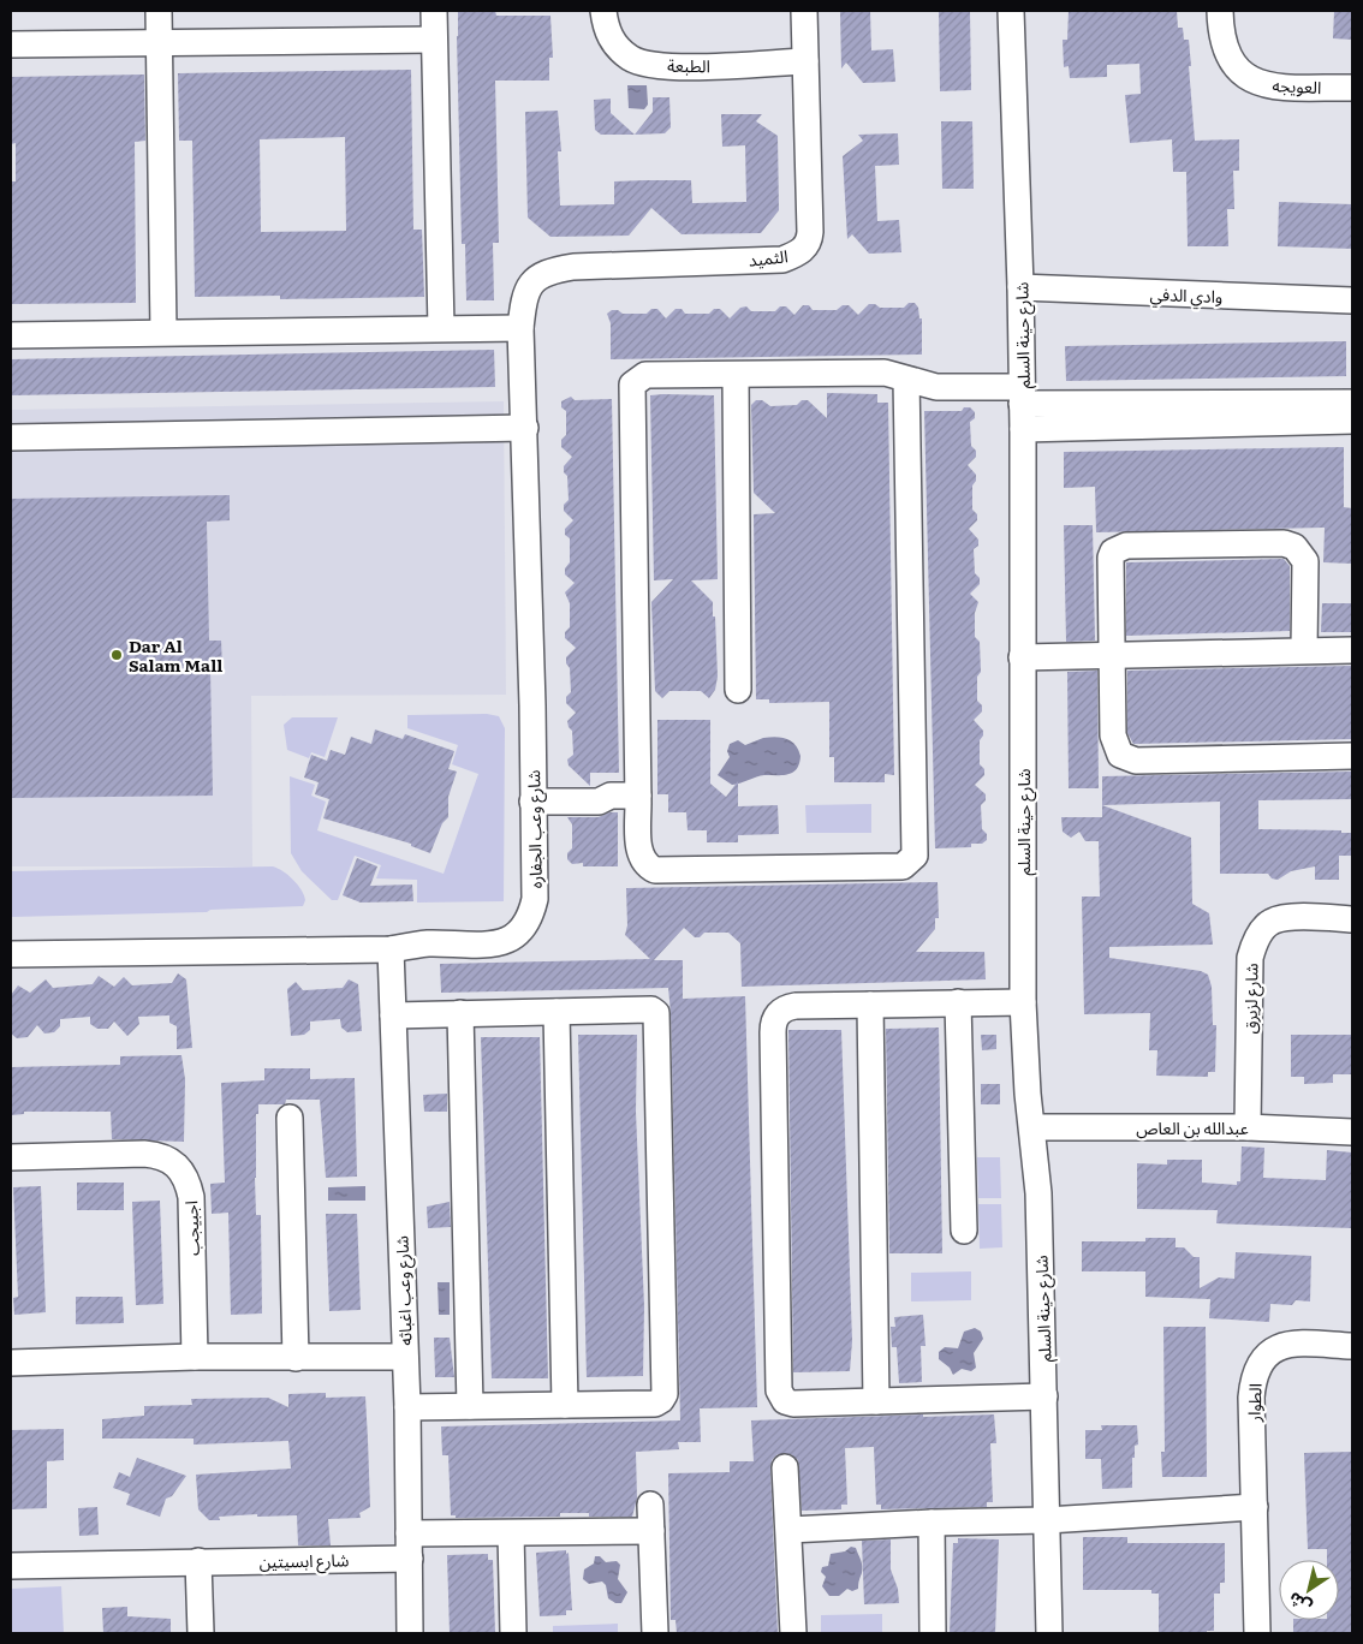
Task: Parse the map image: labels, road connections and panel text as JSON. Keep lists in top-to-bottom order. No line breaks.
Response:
{"streets":{"street":["الطبعة","العويجه","الثميد","وادي الدفي","شارع حينة السلم","شارع وعب الجفاره","شارع لزيرق","عبدالله بن العاص","اجبيجب","شارع وعب اغباثه","الطوار","شارع ابسيتين"]},"crossings":[["الطبعة","الثميد"],["الثميد","شارع وعب الجفاره"],["وادي الدفي","شارع حينة السلم"],["شارع حينة السلم","عبدالله بن العاص"],["شارع وعب الجفاره","شارع وعب اغباثه"],["شارع لزيرق","عبدالله بن العاص"],["شارع وعب اغباثه","شارع ابسيتين"]],"places":["Dar Al Salam Mall"],"north":"bottom left"}
